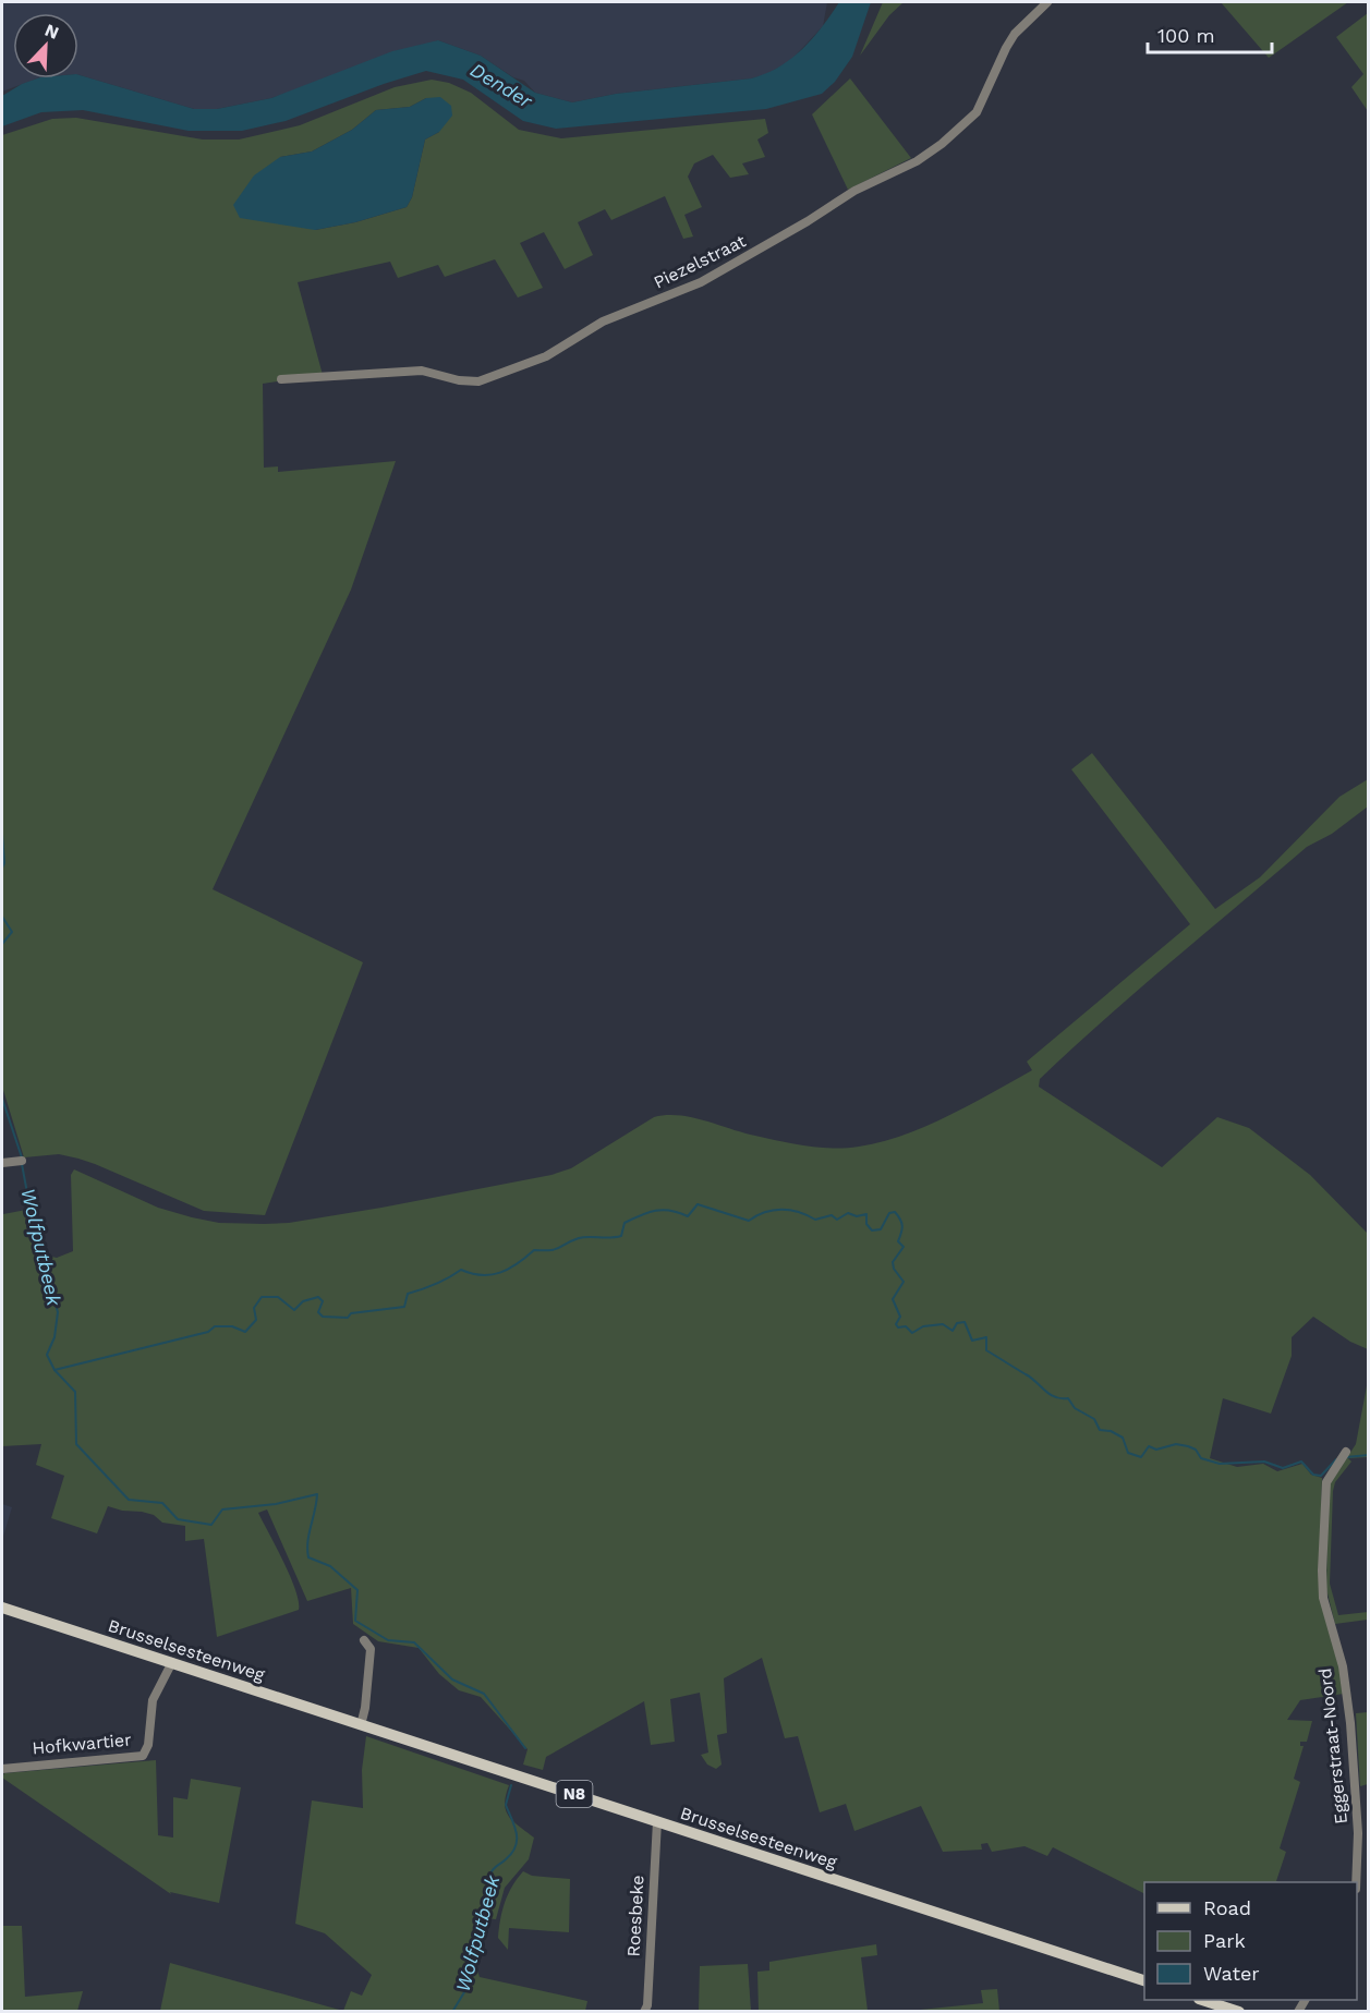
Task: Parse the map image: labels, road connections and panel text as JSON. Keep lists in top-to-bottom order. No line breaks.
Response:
{"streets":{"main road":["Brusselsesteenweg","N8"],"street":["Piezelstraat","Hofkwartier","Eggerstraat-Noord","Roesbeke"]},"crossings":[["Brusselsesteenweg","Hofkwartier"],["Brusselsesteenweg","Roesbeke"]],"water":["Dender","Wolfputbeek"],"legend":["Road","Park","Water"],"scale_bar":"100 m","north":"top right"}
